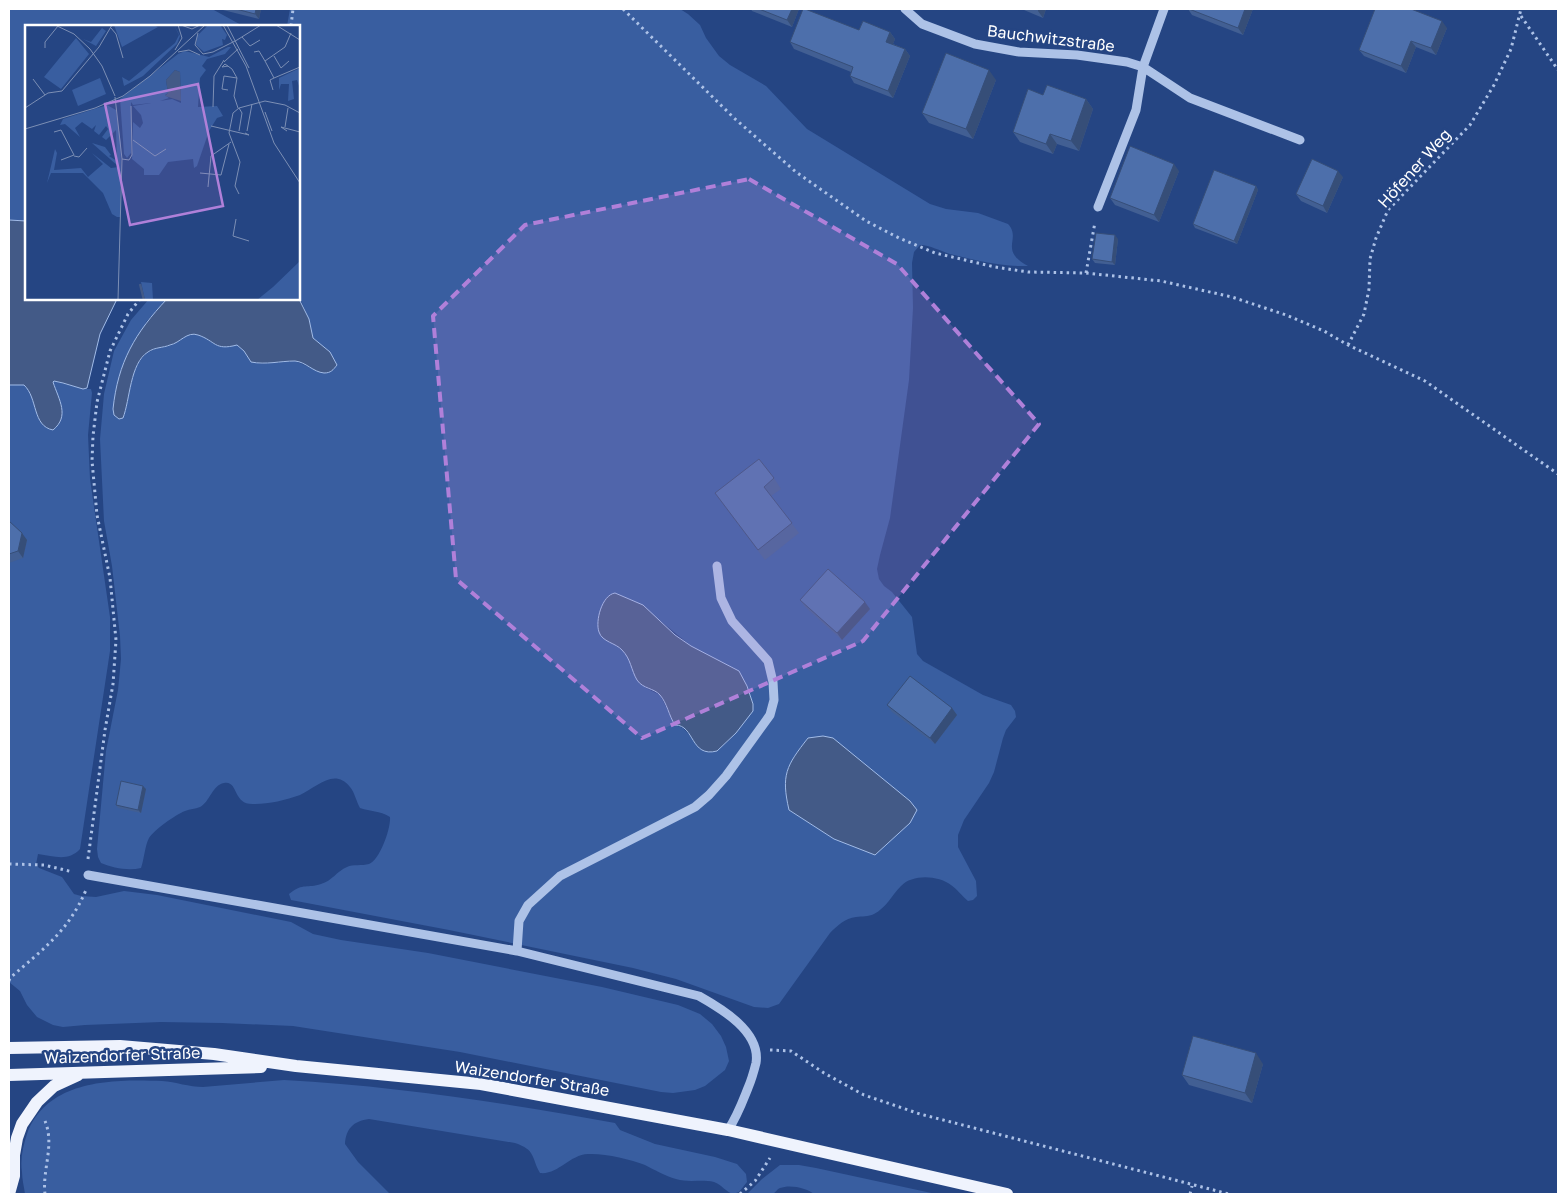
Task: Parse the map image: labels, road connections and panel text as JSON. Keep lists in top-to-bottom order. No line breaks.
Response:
{"streets":{"main road":["Waizendorfer Straße"],"street":["Bauchwitzstraße"],"path":["Höfener Weg"]}}
